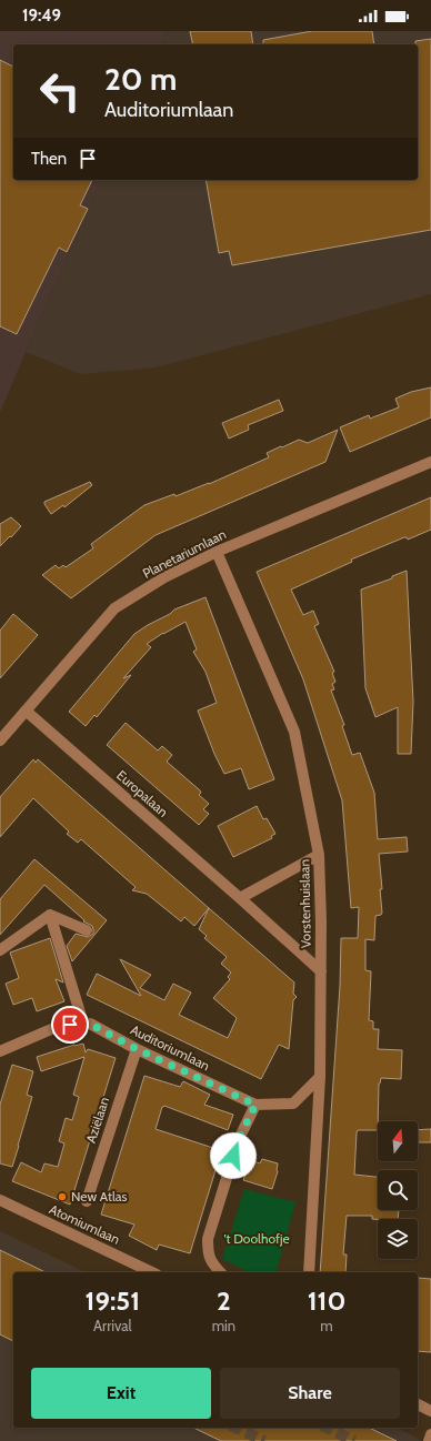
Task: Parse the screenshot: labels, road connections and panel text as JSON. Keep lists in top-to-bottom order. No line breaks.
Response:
{"streets":{"street":["Planetariumlaan","Europalaan","Vorstenhuislaan","Auditoriumlaan","Aziëlaan","Atomiumlaan"]},"crossings":[["Planetariumlaan","Europalaan"],["Planetariumlaan","Vorstenhuislaan"],["Europalaan","Vorstenhuislaan"],["Vorstenhuislaan","Auditoriumlaan"],["Auditoriumlaan","Aziëlaan"]],"parks":["'t Doolhofje"],"places":["New Atlas"],"north":"top","page":{"status":"19:49","turn":["20 m","Auditoriumlaan"],"then":"Then","eta":["19:51","Arrival","2","min","110","m"],"buttons":["Exit","Share"]}}
